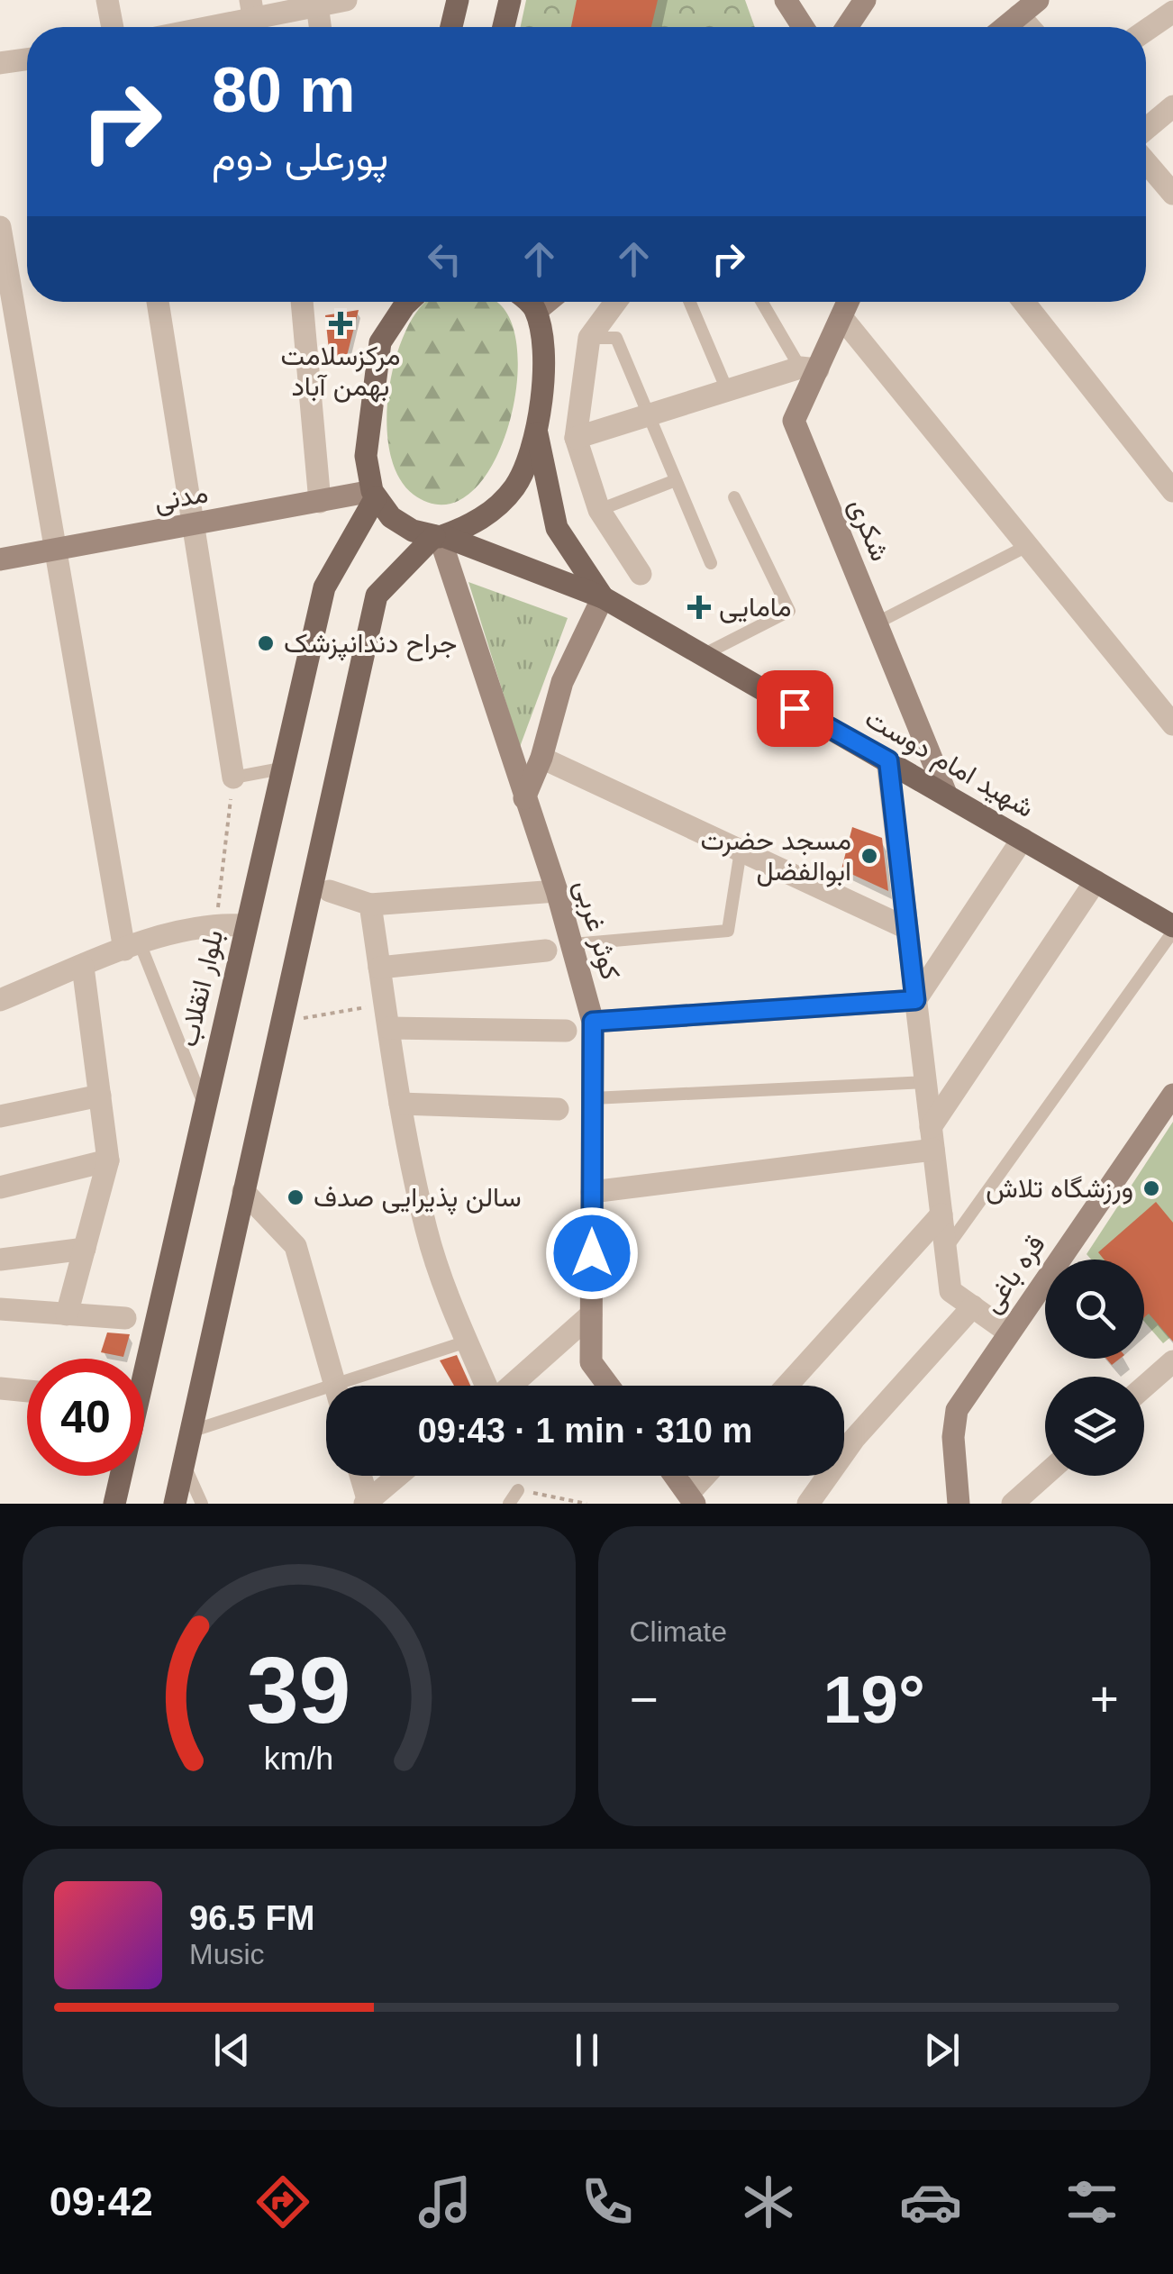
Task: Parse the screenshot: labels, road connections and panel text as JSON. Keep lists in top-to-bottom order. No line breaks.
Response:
{"streets":{"main road":["شهید امام دوست","بلوار انقلاب"],"street":["مدنی","شکری","کوثر غربی","قره باغی"]},"crossings":[["مدنی","شهید امام دوست"],["مدنی","بلوار انقلاب"],["شکری","شهید امام دوست"],["شهید امام دوست","کوثر غربی"],["شهید امام دوست","بلوار انقلاب"]],"places":{"health":["مرکزسلامت بهمن آباد","مامایی"],"other":["جراح دندانپزشک","مسجد حضرت ابوالفضل","ورزشگاه تلاش","سالن پذیرایی صدف"]},"page":{"turn":["80 m","پورعلی دوم"],"limit":"40","trip":"09:43 · 1 min · 310 m","tile":"Climate","heat":["−","19°","+"],"song":["96.5 FM","Music"],"tabs":"09:42","gauge":["39","km/h"]}}
